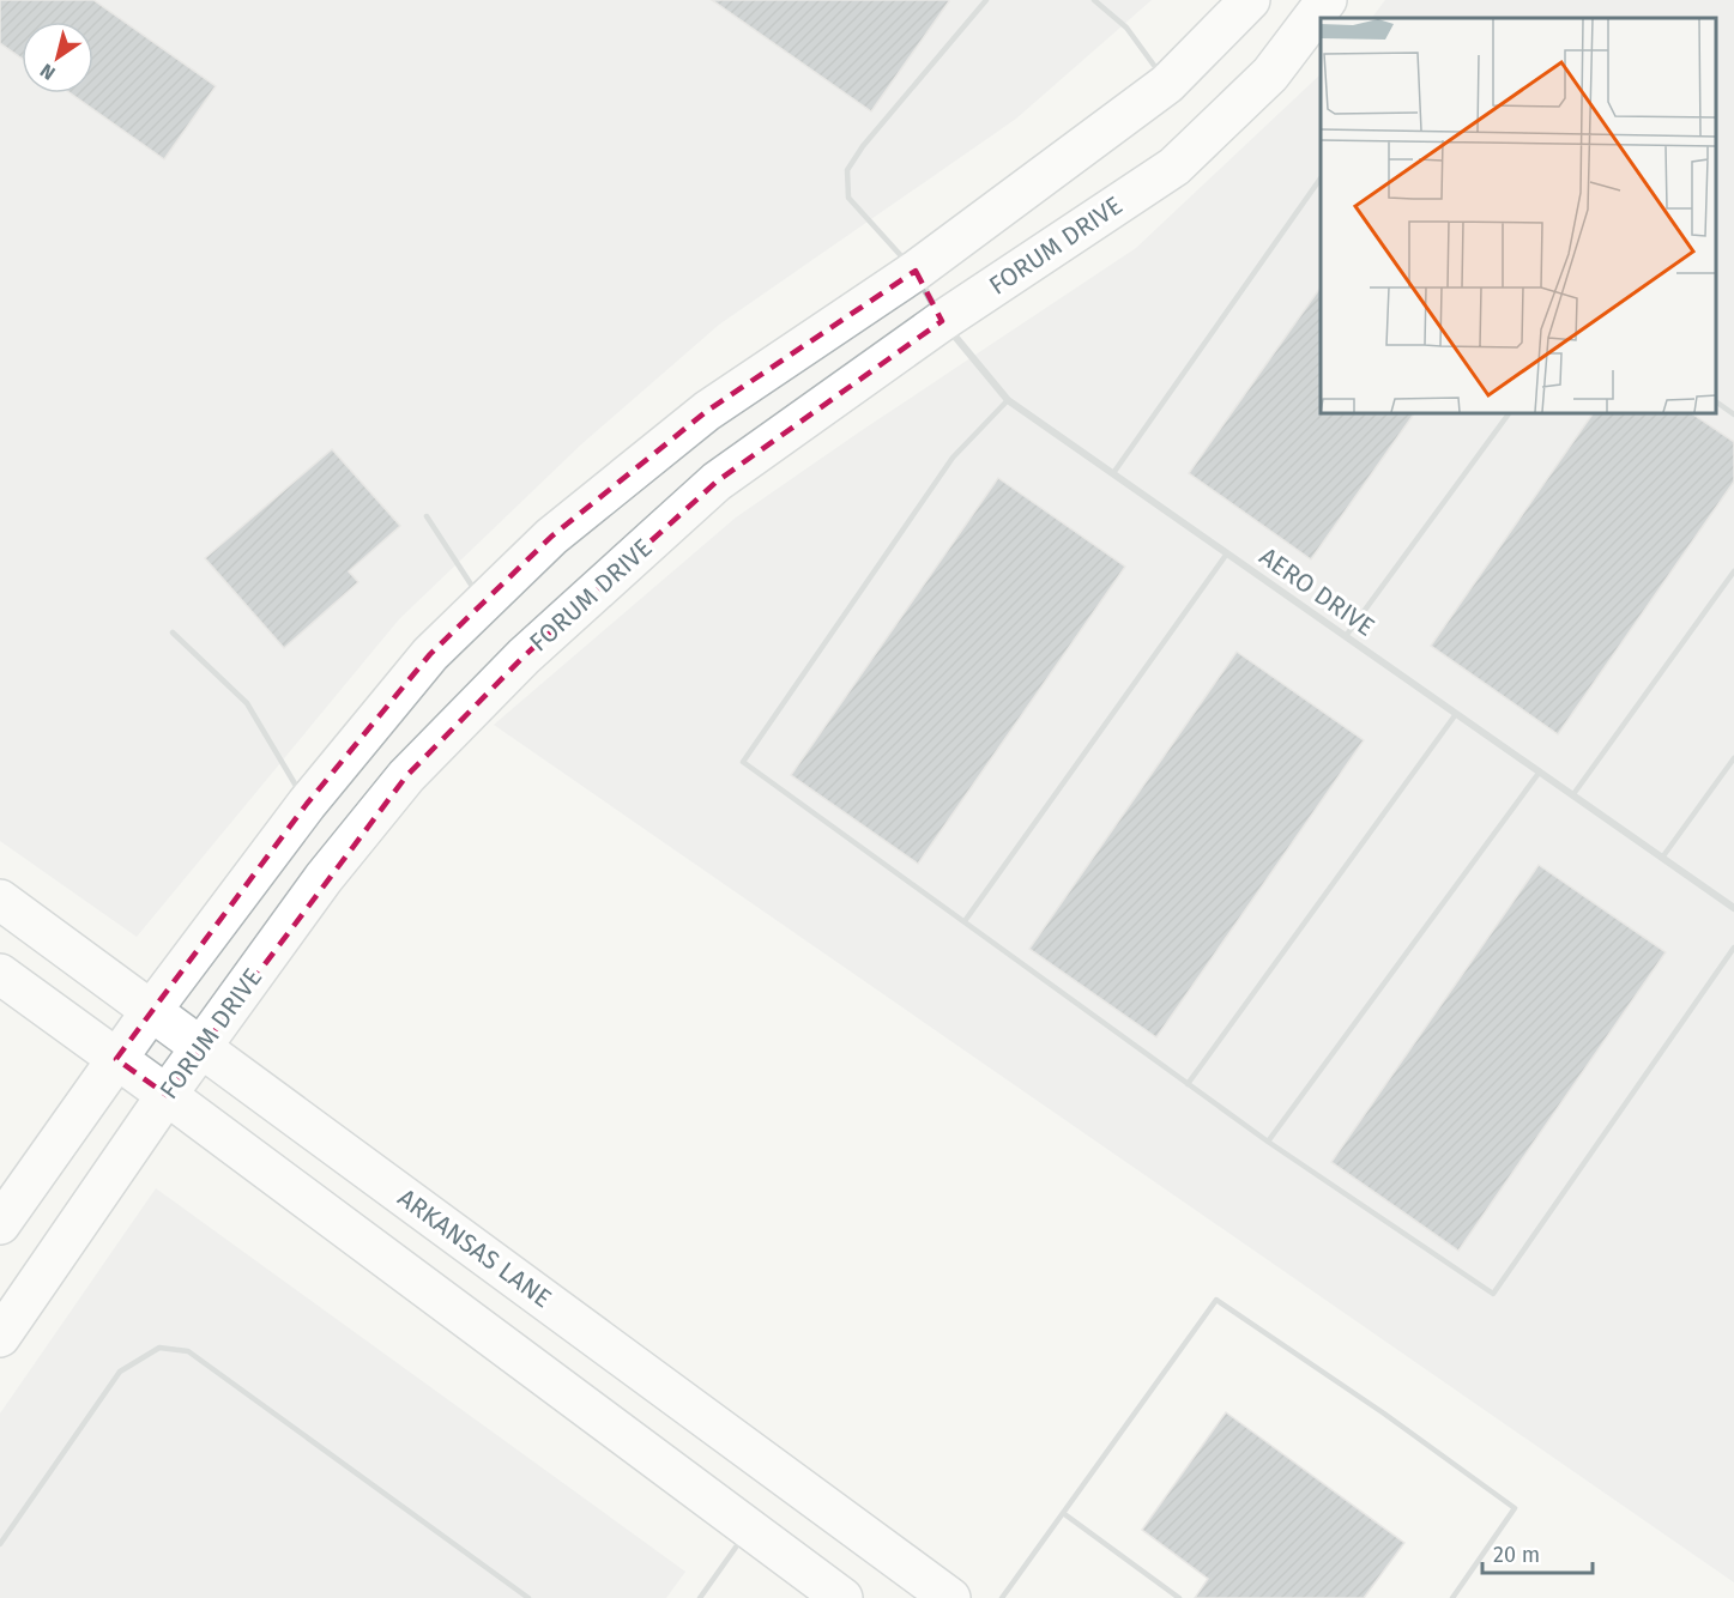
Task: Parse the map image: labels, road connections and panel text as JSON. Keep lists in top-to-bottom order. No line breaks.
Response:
{"streets":{"street":["FORUM DRIVE","AERO DRIVE","ARKANSAS LANE"]},"crossings":[["FORUM DRIVE","AERO DRIVE"],["FORUM DRIVE","ARKANSAS LANE"]],"scale_bar":"20 m","north":"bottom left"}
